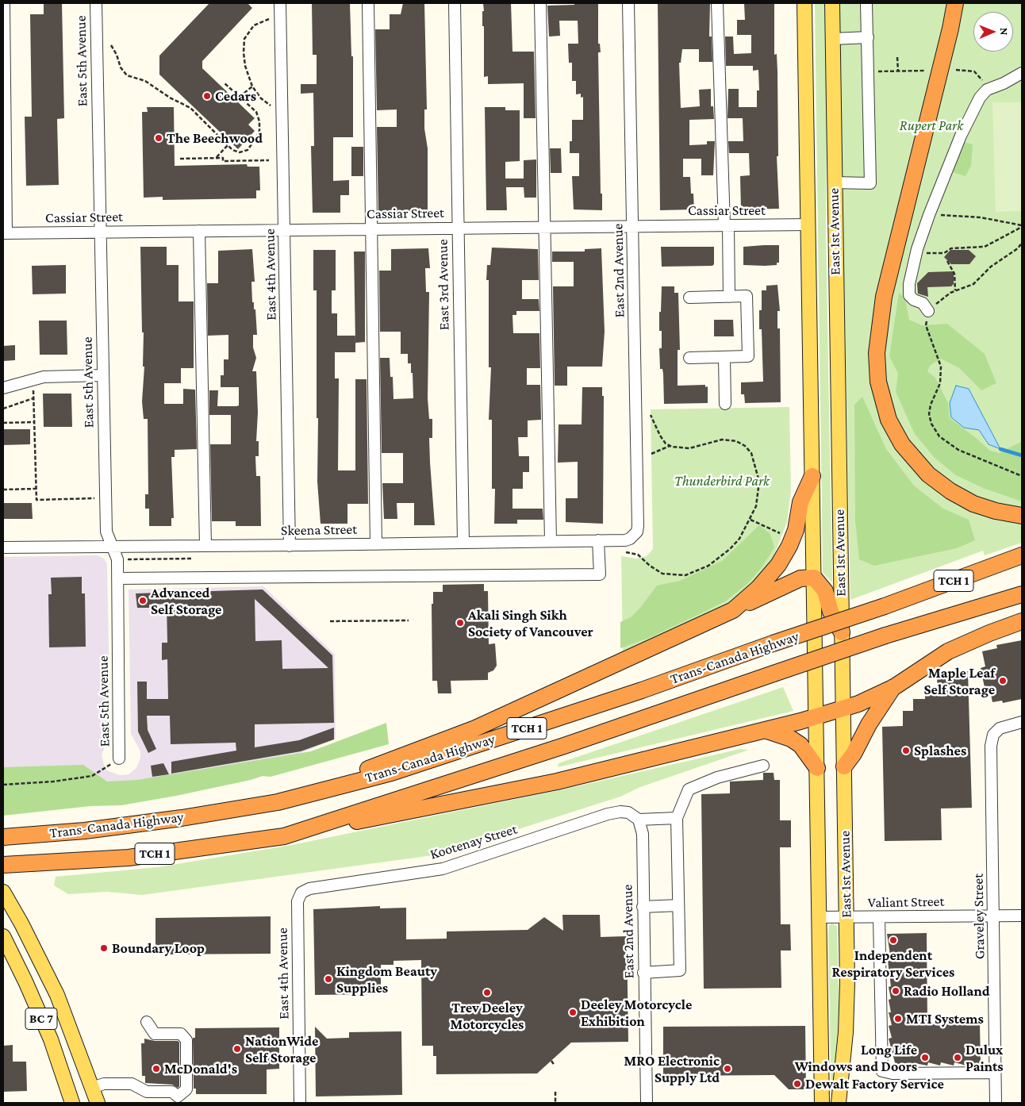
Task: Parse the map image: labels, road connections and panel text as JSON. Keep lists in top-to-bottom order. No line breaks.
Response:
{"streets":{"highway":["TCH 1","Trans-Canada Highway"],"main road":["East 1st Avenue","BC 7"],"street":["East 5th Avenue","Cassiar Street","East 2nd Avenue","East 4th Avenue","East 3rd Avenue","Skeena Street","Kootenay Street","Valiant Street","Graveley Street"]},"crossings":[["East 5th Avenue","Cassiar Street"],["East 5th Avenue","Skeena Street"],["Cassiar Street","East 1st Avenue"],["Cassiar Street","East 2nd Avenue"],["Cassiar Street","East 4th Avenue"],["Cassiar Street","East 3rd Avenue"],["East 1st Avenue","Valiant Street"],["East 2nd Avenue","Skeena Street"],["East 2nd Avenue","Kootenay Street"],["East 4th Avenue","Skeena Street"],["East 4th Avenue","Kootenay Street"],["East 3rd Avenue","Skeena Street"],["Valiant Street","Graveley Street"]],"parks":["Rupert Park","Thunderbird Park"],"places":["Cedars","The Beechwood","Advanced Self Storage","Akali Singh Sikh Society of Vancouver","Maple Leaf Self Storage","Splashes","Independent Respiratory Services","Boundary Loop","Kingdom Beauty Supplies","Radio Holland","Trev Deeley Motorcycles","Deeley Motorcycle Exhibition","MTI Systems","NationWide Self Storage","Long Life Windows and Doors","Dulux Paints","McDonald's","MRO Electronic Supply Ltd","Dewalt Factory Service"],"north":"right"}
